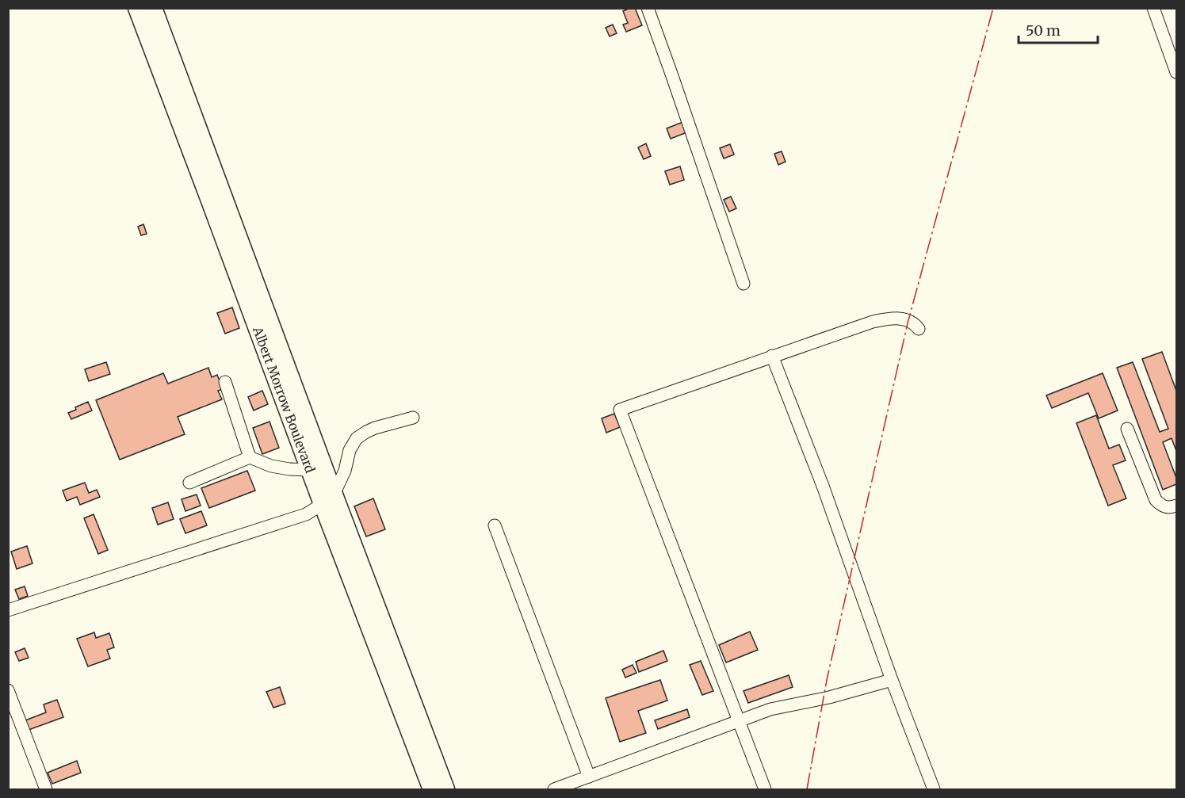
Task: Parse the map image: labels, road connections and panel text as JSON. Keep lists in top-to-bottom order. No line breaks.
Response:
{"streets":{"highway":["Albert Morrow Boulevard"]},"scale_bar":"50 m"}
